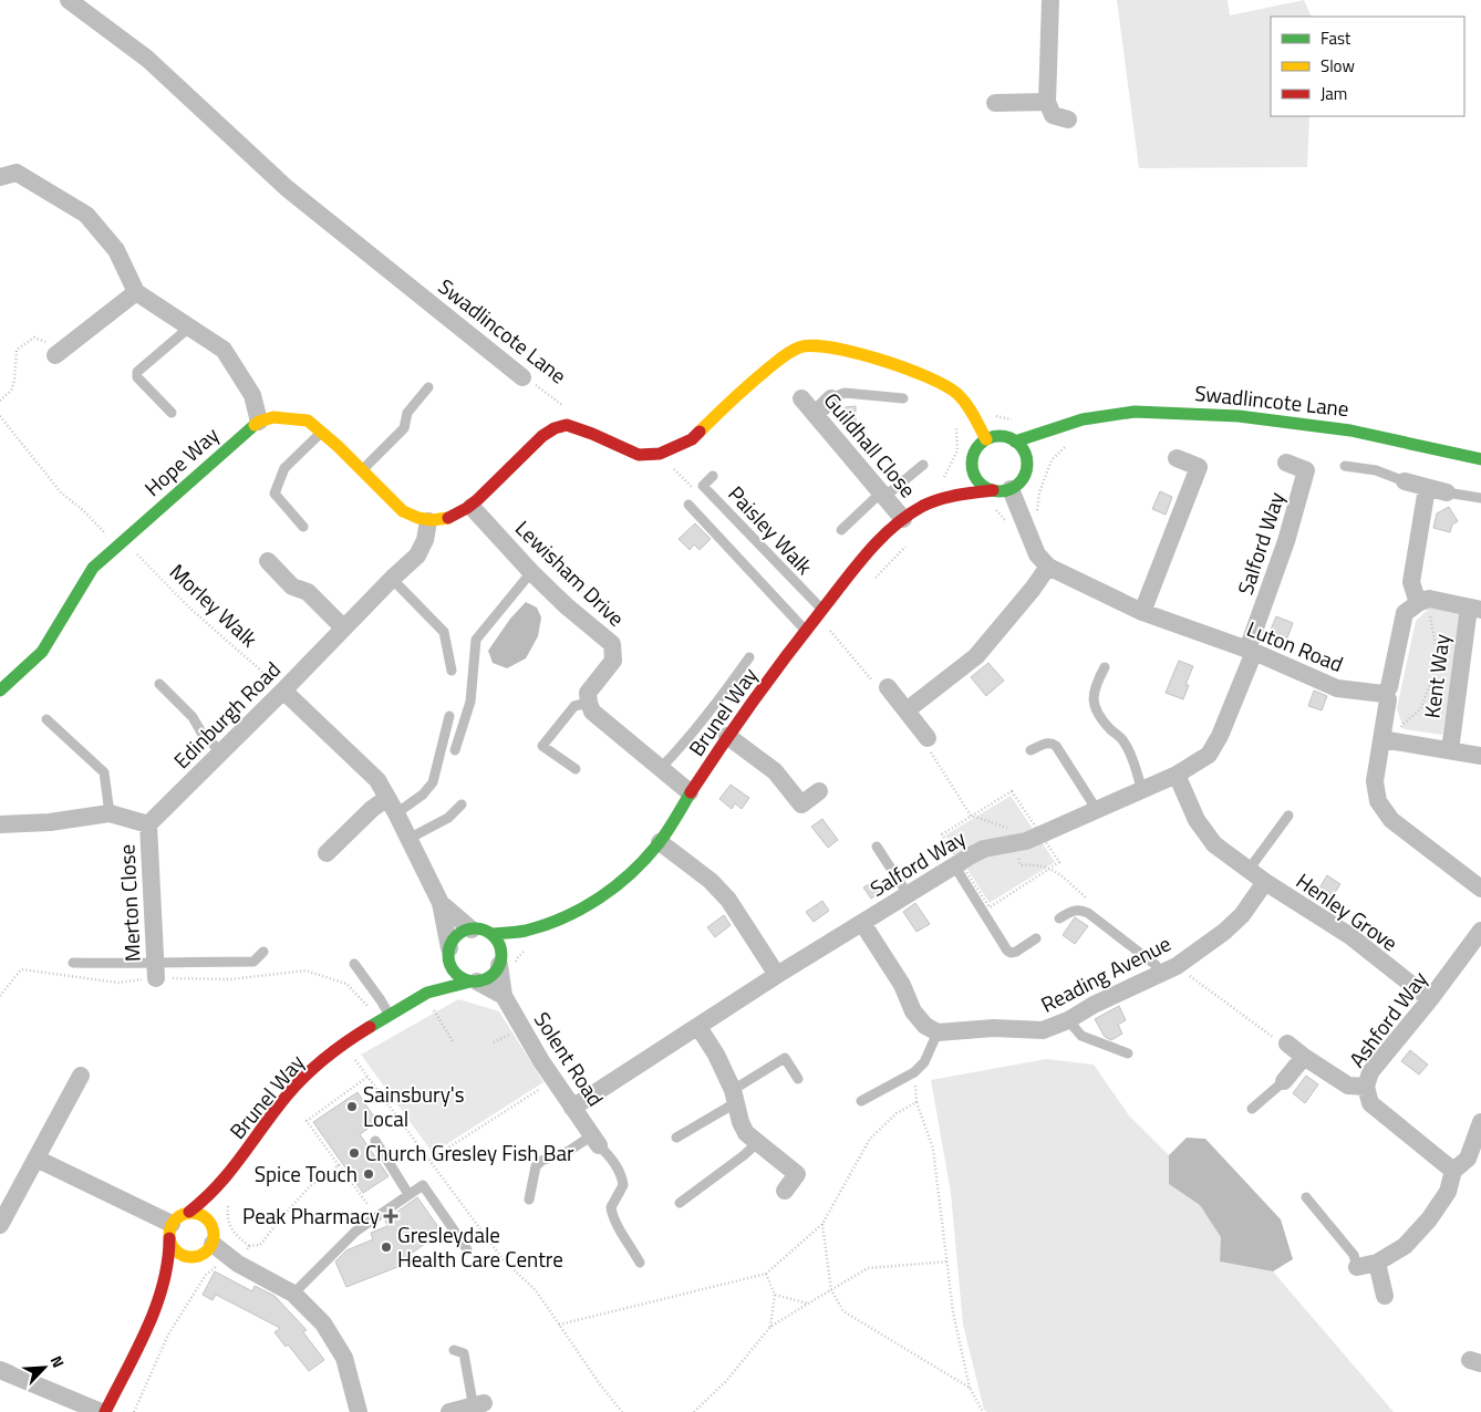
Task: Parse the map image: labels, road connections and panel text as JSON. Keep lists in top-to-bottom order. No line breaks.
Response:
{"streets":{"street":["Swadlincote Lane","Guildhall Close","Hope Way","Salford Way","Lewisham Drive","Luton Road","Kent Way","Brunel Way","Edinburgh Road","Merton Close","Henley Grove","Reading Avenue","Ashford Way","Solent Road"],"lane":["Paisley Walk"],"path":["Morley Walk"]},"crossings":[["Swadlincote Lane","Luton Road"],["Swadlincote Lane","Brunel Way"],["Guildhall Close","Brunel Way"],["Hope Way","Morley Walk"],["Paisley Walk","Brunel Way"],["Salford Way","Luton Road"],["Salford Way","Henley Grove"],["Salford Way","Solent Road"],["Morley Walk","Edinburgh Road"],["Luton Road","Brunel Way"],["Brunel Way","Solent Road"],["Edinburgh Road","Merton Close"],["Henley Grove","Reading Avenue"],["Henley Grove","Ashford Way"]],"places":{"other":["Sainsbury's Local","Church Gresley Fish Bar","Spice Touch","Gresleydale Health Care Centre"],"health":["Peak Pharmacy"]},"legend":["Fast","Slow","Jam"],"north":"top right"}
